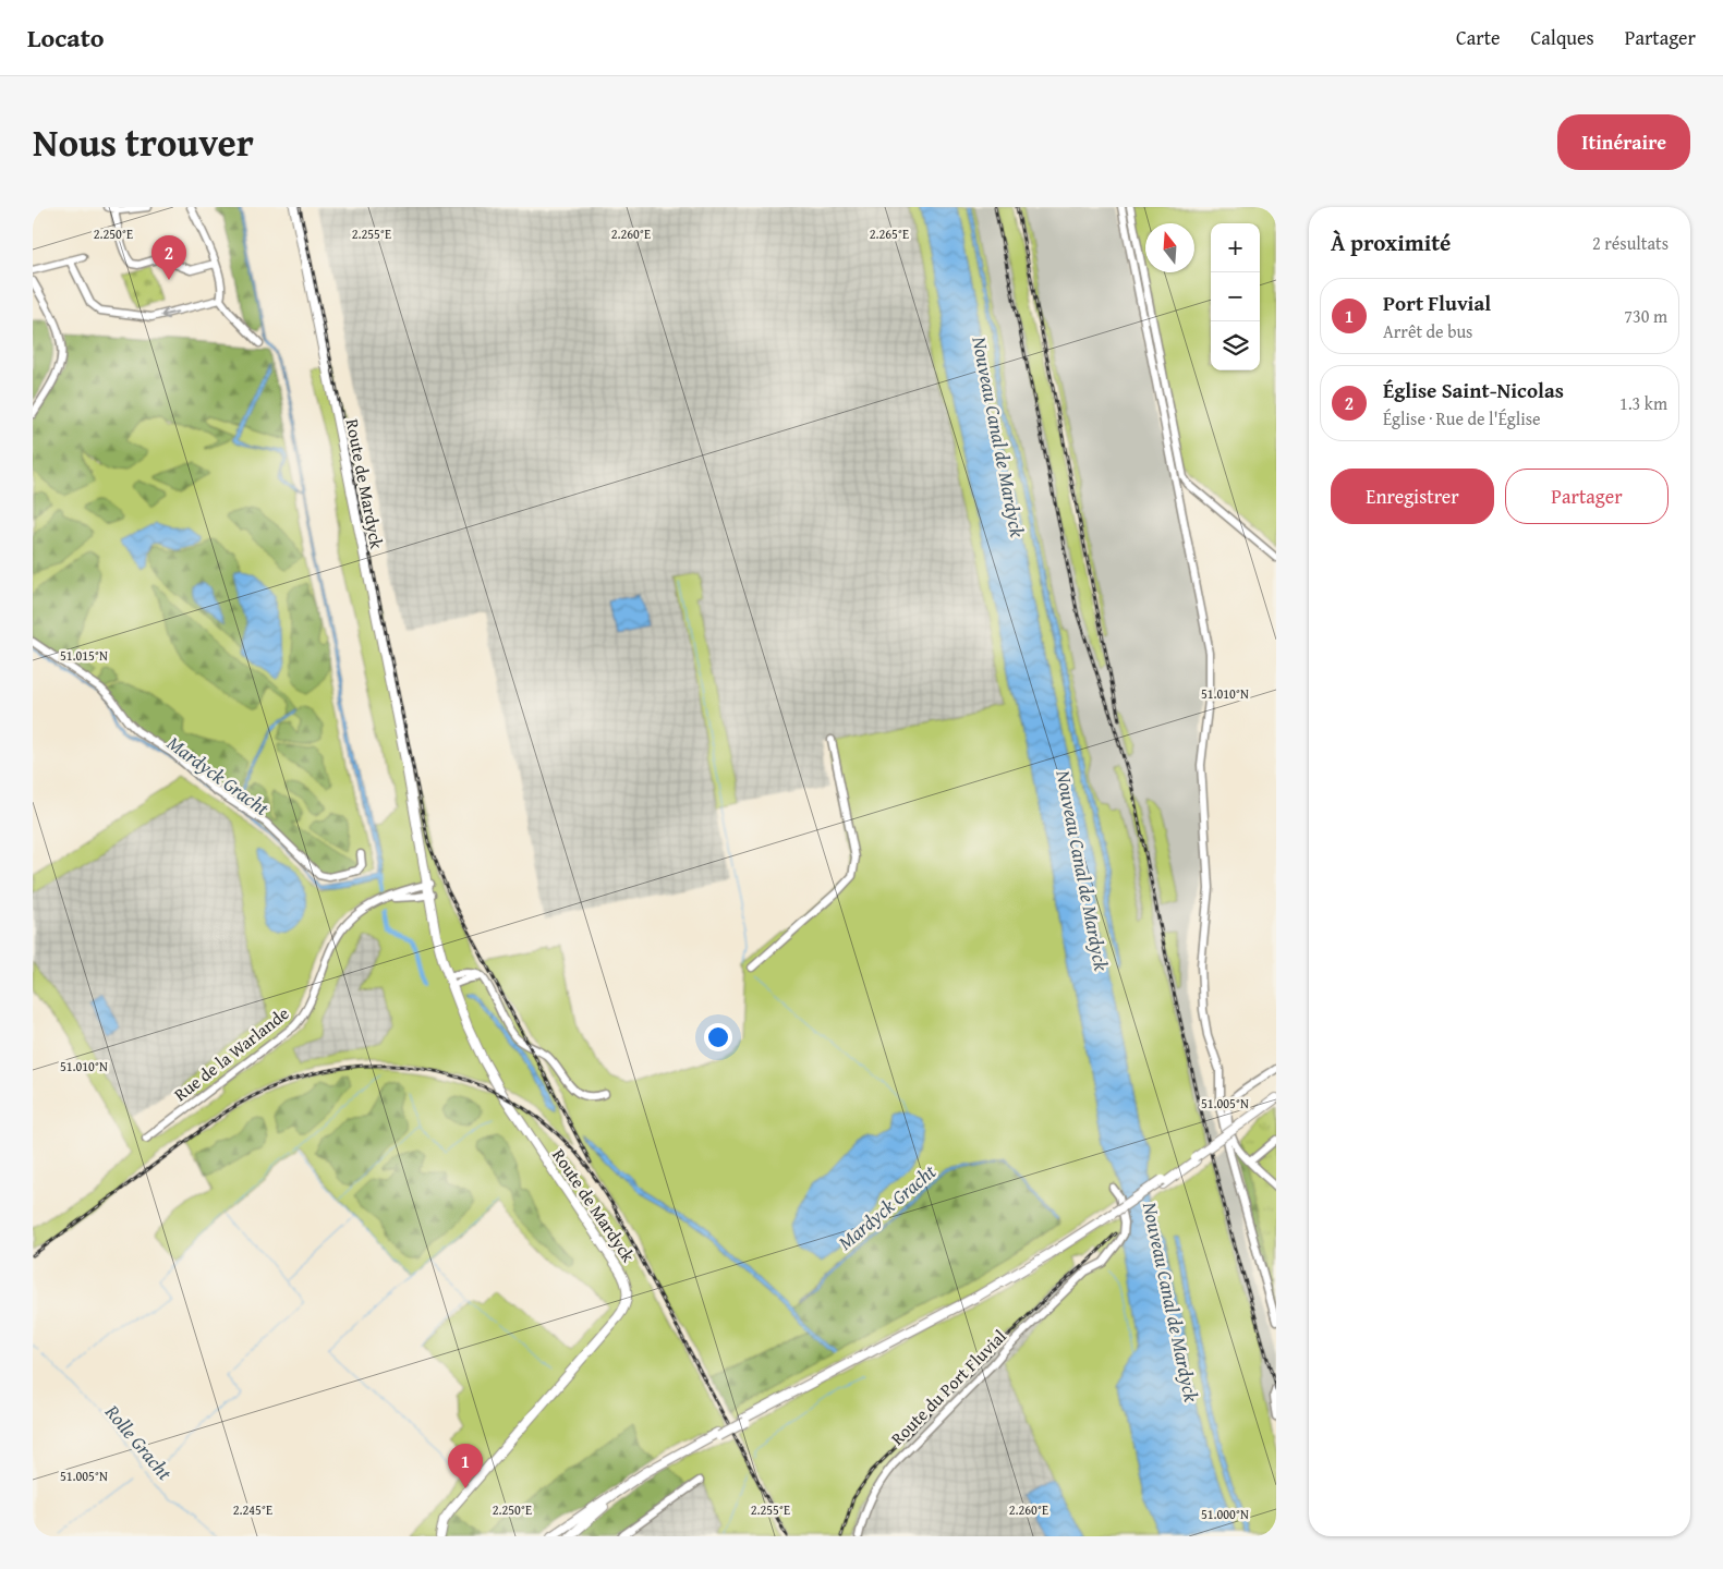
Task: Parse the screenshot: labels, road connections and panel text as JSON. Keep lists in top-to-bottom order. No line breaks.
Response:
{"streets":{"main road":["Route de Mardyck"],"street":["Rue de la Warlande","Route du Port Fluvial"]},"crossings":[["Route de Mardyck","Rue de la Warlande"]],"water":["Nouveau Canal de Mardyck","Mardyck Gracht","Rolle Gracht"],"north":"top","page":{"header":"Locato","nav":["Carte","Calques","Partager"],"title":"Nous trouver","buttons":["Itinéraire",["Enregistrer","Partager"]],"heading":["À proximité","2 résultats"],"map_buttons":["+","−"],"pins":["2","1"],"list":[{"mark":"1","name":"Port Fluvial","note":"Arrêt de bus","value":"730 m"},{"mark":"2","name":"Église Saint-Nicolas","note":"Église · Rue de l'Église","value":"1.3 km"}]},"coordinates":["2.250°E","2.255°E","2.260°E","2.265°E","51.015°N","51.010°N","51.005°N","2.245°E","51.000°N"]}
